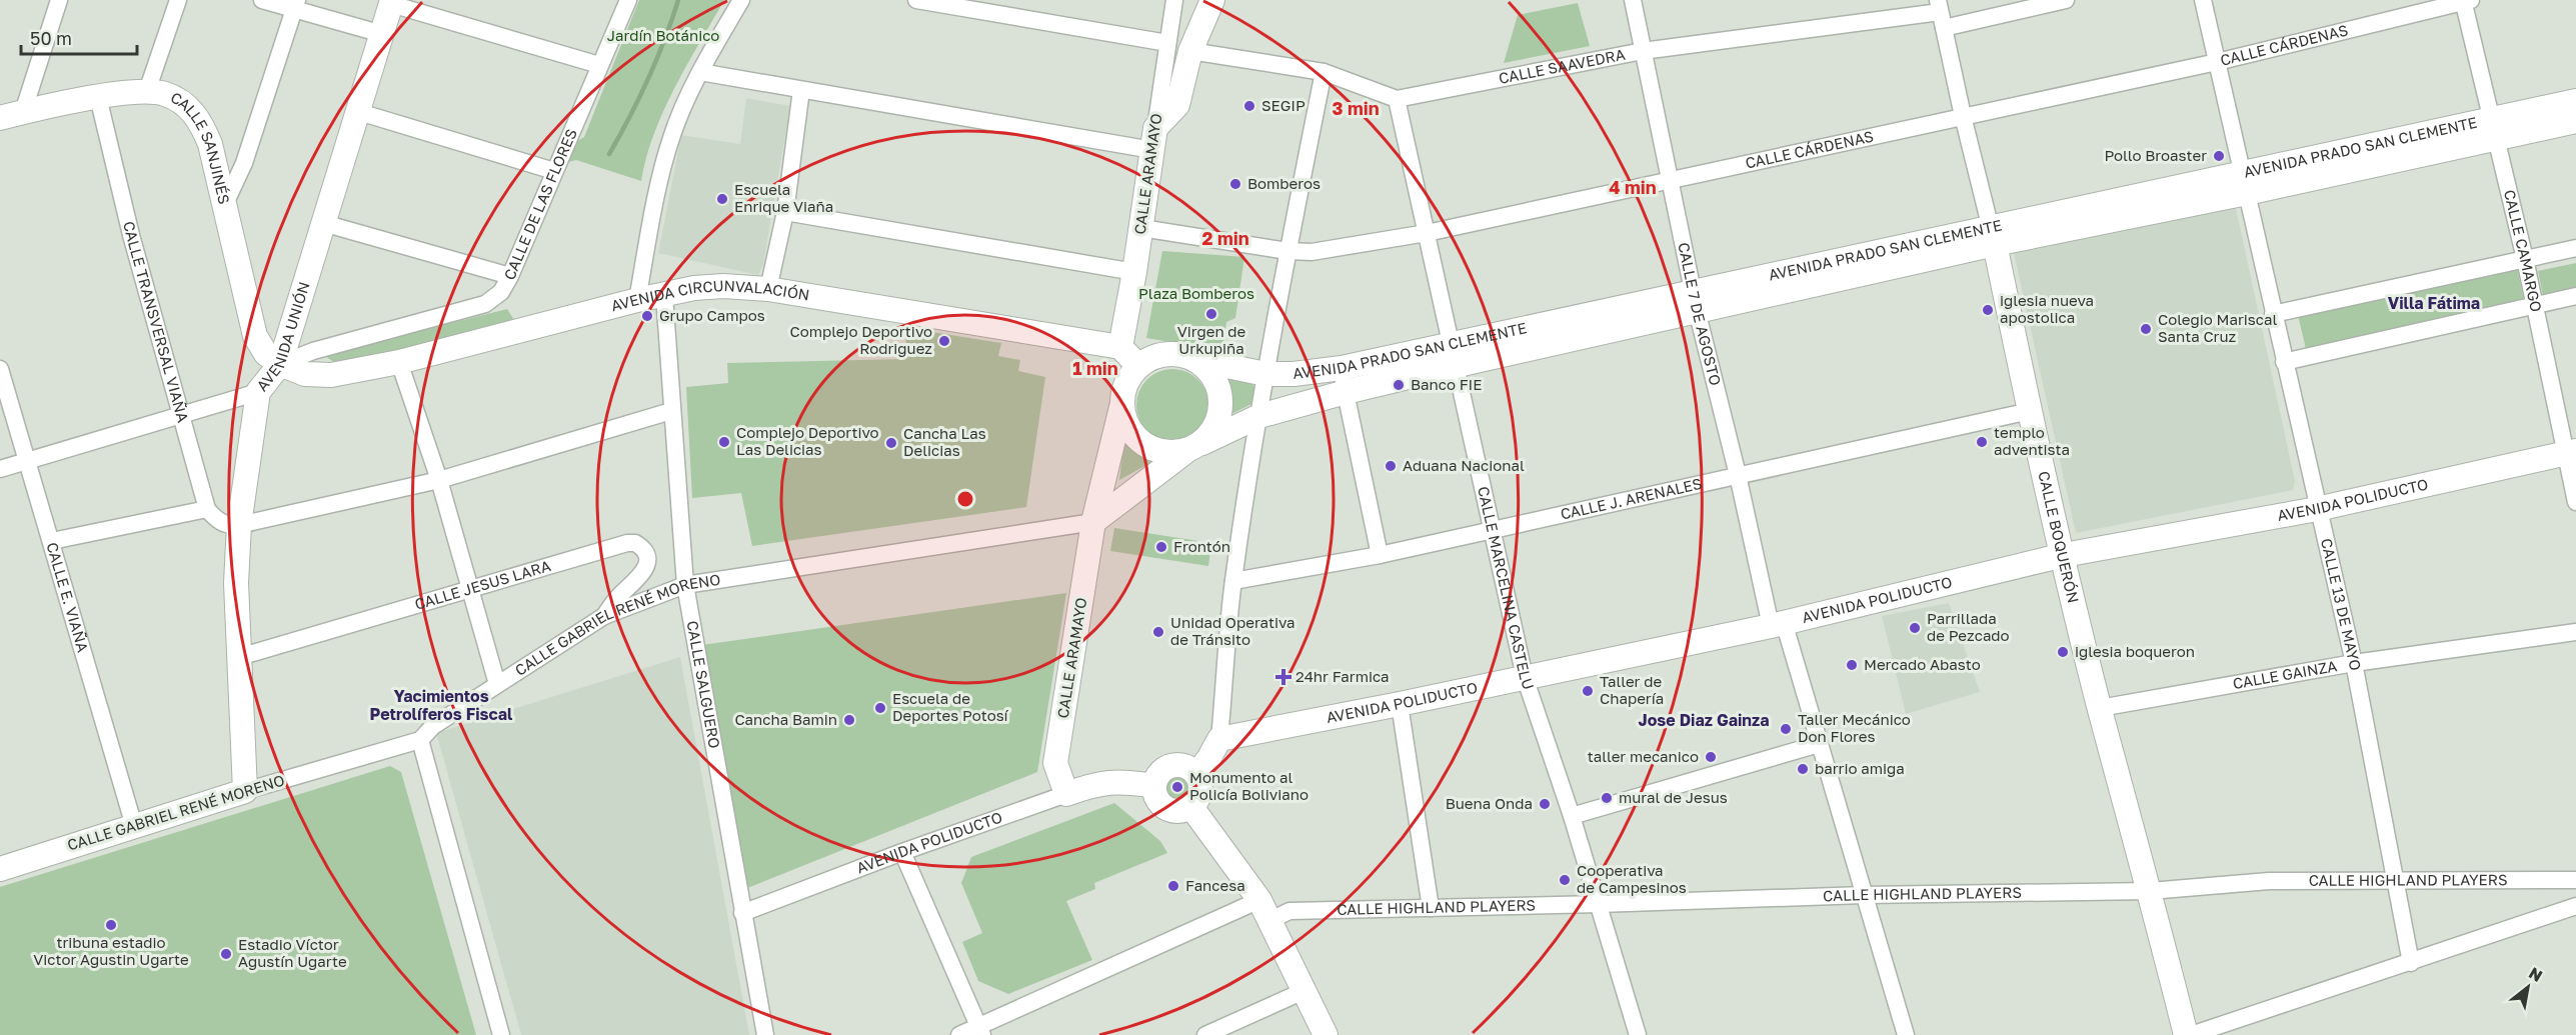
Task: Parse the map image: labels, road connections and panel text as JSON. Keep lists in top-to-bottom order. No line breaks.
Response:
{"streets":{"main road":["AVENIDA PRADO SAN CLEMENTE","CALLE SANJINÉS","CALLE ARAMAYO","AVENIDA CIRCUNVALACIÓN","AVENIDA UNIÓN","AVENIDA POLIDUCTO","CALLE BOQUERÓN","CALLE GABRIEL RENÉ MORENO"],"street":["CALLE CÁRDENAS","CALLE SAAVEDRA","CALLE DE LAS FLORES","CALLE CAMARGO","CALLE 7 DE AGOSTO","CALLE TRANSVERSAL VIAÑA","CALLE J. ARENALES","CALLE JESUS LARA","CALLE MARCELINA CASTELU","CALLE E. VIAÑA","CALLE 13 DE MAYO","CALLE GAINZA","CALLE SALGUERO","CALLE HIGHLAND PLAYERS"]},"crossings":[["CALLE CÁRDENAS","CALLE ARAMAYO"],["CALLE CÁRDENAS","CALLE CAMARGO"],["CALLE CÁRDENAS","CALLE 7 DE AGOSTO"],["CALLE CÁRDENAS","CALLE BOQUERÓN"],["CALLE CÁRDENAS","CALLE MARCELINA CASTELU"],["CALLE CÁRDENAS","CALLE 13 DE MAYO"],["CALLE SAAVEDRA","CALLE 7 DE AGOSTO"],["CALLE SAAVEDRA","CALLE BOQUERÓN"],["CALLE SAAVEDRA","CALLE MARCELINA CASTELU"],["AVENIDA PRADO SAN CLEMENTE","CALLE ARAMAYO"],["AVENIDA PRADO SAN CLEMENTE","CALLE CAMARGO"],["AVENIDA PRADO SAN CLEMENTE","CALLE 7 DE AGOSTO"],["AVENIDA PRADO SAN CLEMENTE","CALLE BOQUERÓN"],["AVENIDA PRADO SAN CLEMENTE","CALLE MARCELINA CASTELU"],["AVENIDA PRADO SAN CLEMENTE","CALLE 13 DE MAYO"],["CALLE SANJINÉS","CALLE DE LAS FLORES"],["CALLE SANJINÉS","AVENIDA CIRCUNVALACIÓN"],["CALLE SANJINÉS","CALLE TRANSVERSAL VIAÑA"],["CALLE SANJINÉS","AVENIDA UNIÓN"],["CALLE ARAMAYO","AVENIDA CIRCUNVALACIÓN"],["CALLE ARAMAYO","AVENIDA POLIDUCTO"],["CALLE ARAMAYO","CALLE GABRIEL RENÉ MORENO"],["CALLE DE LAS FLORES","AVENIDA CIRCUNVALACIÓN"],["CALLE DE LAS FLORES","AVENIDA UNIÓN"],["CALLE CAMARGO","AVENIDA POLIDUCTO"],["AVENIDA CIRCUNVALACIÓN","AVENIDA UNIÓN"],["AVENIDA CIRCUNVALACIÓN","CALLE SALGUERO"],["CALLE 7 DE AGOSTO","CALLE J. ARENALES"],["CALLE 7 DE AGOSTO","AVENIDA POLIDUCTO"],["CALLE 7 DE AGOSTO","CALLE HIGHLAND PLAYERS"],["AVENIDA UNIÓN","CALLE JESUS LARA"],["AVENIDA UNIÓN","CALLE GABRIEL RENÉ MORENO"],["CALLE J. ARENALES","CALLE BOQUERÓN"],["CALLE J. ARENALES","CALLE MARCELINA CASTELU"],["AVENIDA POLIDUCTO","CALLE BOQUERÓN"],["AVENIDA POLIDUCTO","CALLE MARCELINA CASTELU"],["AVENIDA POLIDUCTO","CALLE 13 DE MAYO"],["AVENIDA POLIDUCTO","CALLE SALGUERO"],["CALLE BOQUERÓN","CALLE GAINZA"],["CALLE BOQUERÓN","CALLE HIGHLAND PLAYERS"],["CALLE JESUS LARA","CALLE GABRIEL RENÉ MORENO"],["CALLE MARCELINA CASTELU","CALLE HIGHLAND PLAYERS"],["CALLE E. VIAÑA","CALLE GABRIEL RENÉ MORENO"],["CALLE 13 DE MAYO","CALLE GAINZA"],["CALLE 13 DE MAYO","CALLE HIGHLAND PLAYERS"],["CALLE GABRIEL RENÉ MORENO","CALLE SALGUERO"]],"districts":["Villa Fátima","Yacimientos Petrolíferos Fiscal","Jose Diaz Gainza"],"parks":["Jardín Botánico","Plaza Bomberos"],"places":{"other":["SEGIP","Pollo Broaster","Bomberos","Escuela Enrique Viaña","iglesia nueva apostolica","Virgen de Urkupiña","Grupo Campos","Colegio Mariscal Santa Cruz","Complejo Deportivo Rodriguez","Banco FIE","Complejo Deportivo Las Delicias","templo adventista","Cancha Las Delicias","Aduana Nacional","Frontón","Parrillada de Pezcado","Unidad Operativa de Tránsito","iglesia boqueron","Mercado Abasto","Taller de Chapería","Escuela de Deportes Potosí","Cancha Bamin","Taller Mecánico Don Flores","taller mecanico","barrio amiga","Monumento al Policía Boliviano","mural de Jesus","Buena Onda","Cooperativa de Campesinos","Fancesa","tribuna estadio Victor Agustin Ugarte","Estadio Víctor Agustín Ugarte"],"health":["24hr Farmica"]},"scale_bar":"50 m","north":"top right","rings":["3 min","4 min","2 min","1 min"]}
